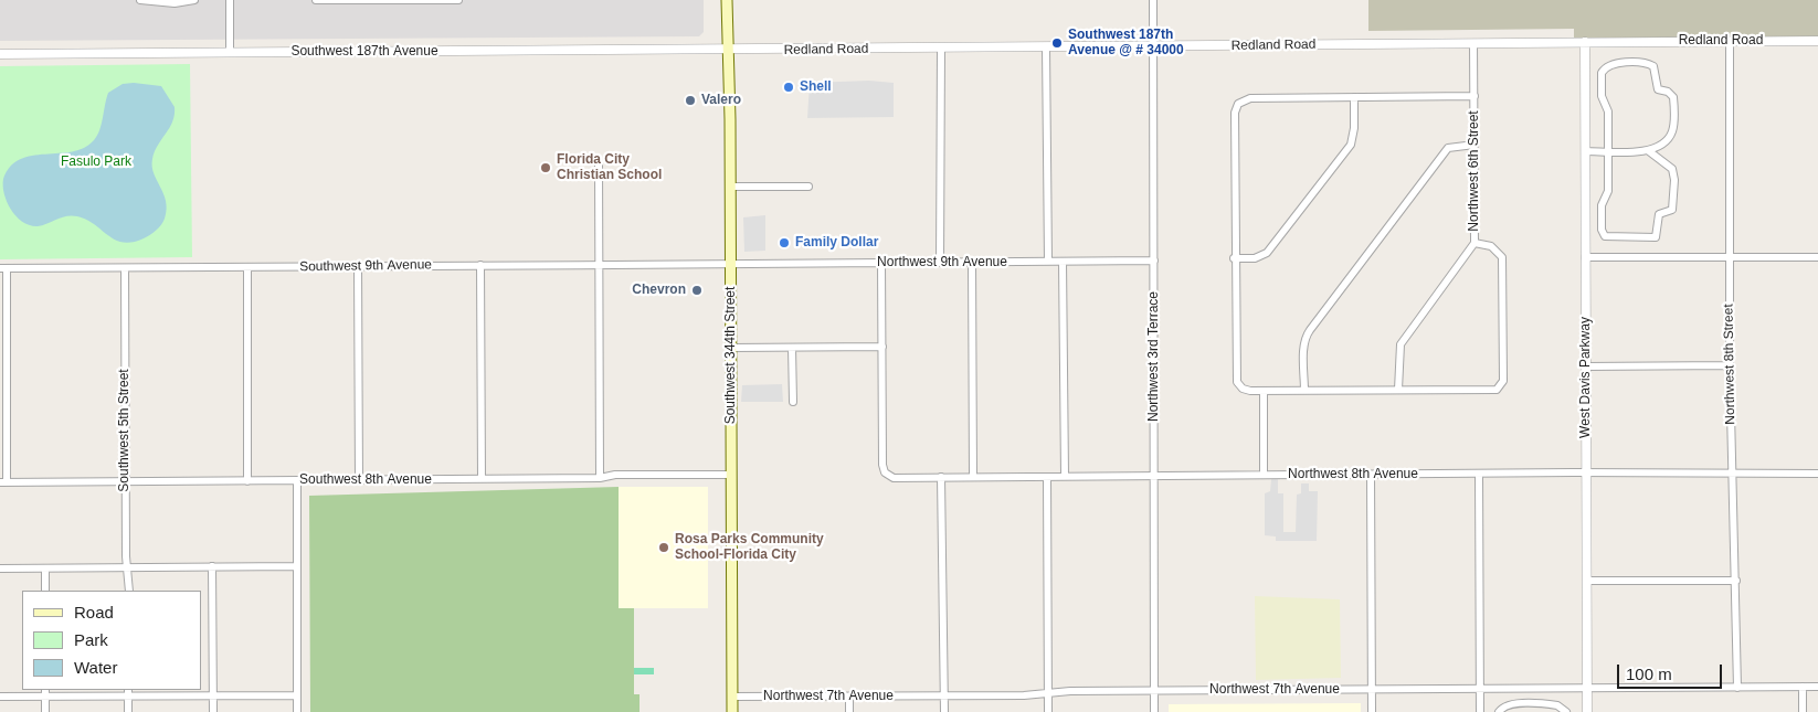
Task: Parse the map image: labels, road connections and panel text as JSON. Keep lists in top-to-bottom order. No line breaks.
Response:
{"streets":{"main road":["Southwest 344th Street"],"street":["Redland Road","Southwest 187th Avenue","Northwest 6th Street","Northwest 9th Avenue","Southwest 9th Avenue","Northwest 3rd Terrace","Northwest 8th Street","West Davis Parkway","Southwest 5th Street","Northwest 8th Avenue","Southwest 8th Avenue","Northwest 7th Avenue"]},"crossings":[["Redland Road","Southwest 187th Avenue"],["Redland Road","Northwest 6th Street"],["Redland Road","Southwest 344th Street"],["Redland Road","Northwest 3rd Terrace"],["Redland Road","Northwest 8th Street"],["Redland Road","West Davis Parkway"],["Southwest 187th Avenue","Southwest 344th Street"],["Northwest 9th Avenue","Southwest 9th Avenue"],["Northwest 9th Avenue","Southwest 344th Street"],["Northwest 9th Avenue","Northwest 3rd Terrace"],["Southwest 9th Avenue","Southwest 344th Street"],["Southwest 9th Avenue","Southwest 5th Street"],["Southwest 344th Street","Southwest 8th Avenue"],["Southwest 344th Street","Northwest 7th Avenue"],["Northwest 3rd Terrace","Northwest 8th Avenue"],["Northwest 3rd Terrace","Northwest 7th Avenue"],["Northwest 8th Street","Northwest 8th Avenue"],["Northwest 8th Street","Northwest 7th Avenue"],["West Davis Parkway","Northwest 8th Avenue"],["West Davis Parkway","Northwest 7th Avenue"],["Southwest 5th Street","Southwest 8th Avenue"]],"parks":["Fasulo Park"],"places":["Southwest 187th Avenue @ # 34000","Shell","Valero","Florida City Christian School","Family Dollar","Chevron","Rosa Parks Community School-Florida City"],"legend":["Road","Park","Water"],"scale_bar":"100 m"}
